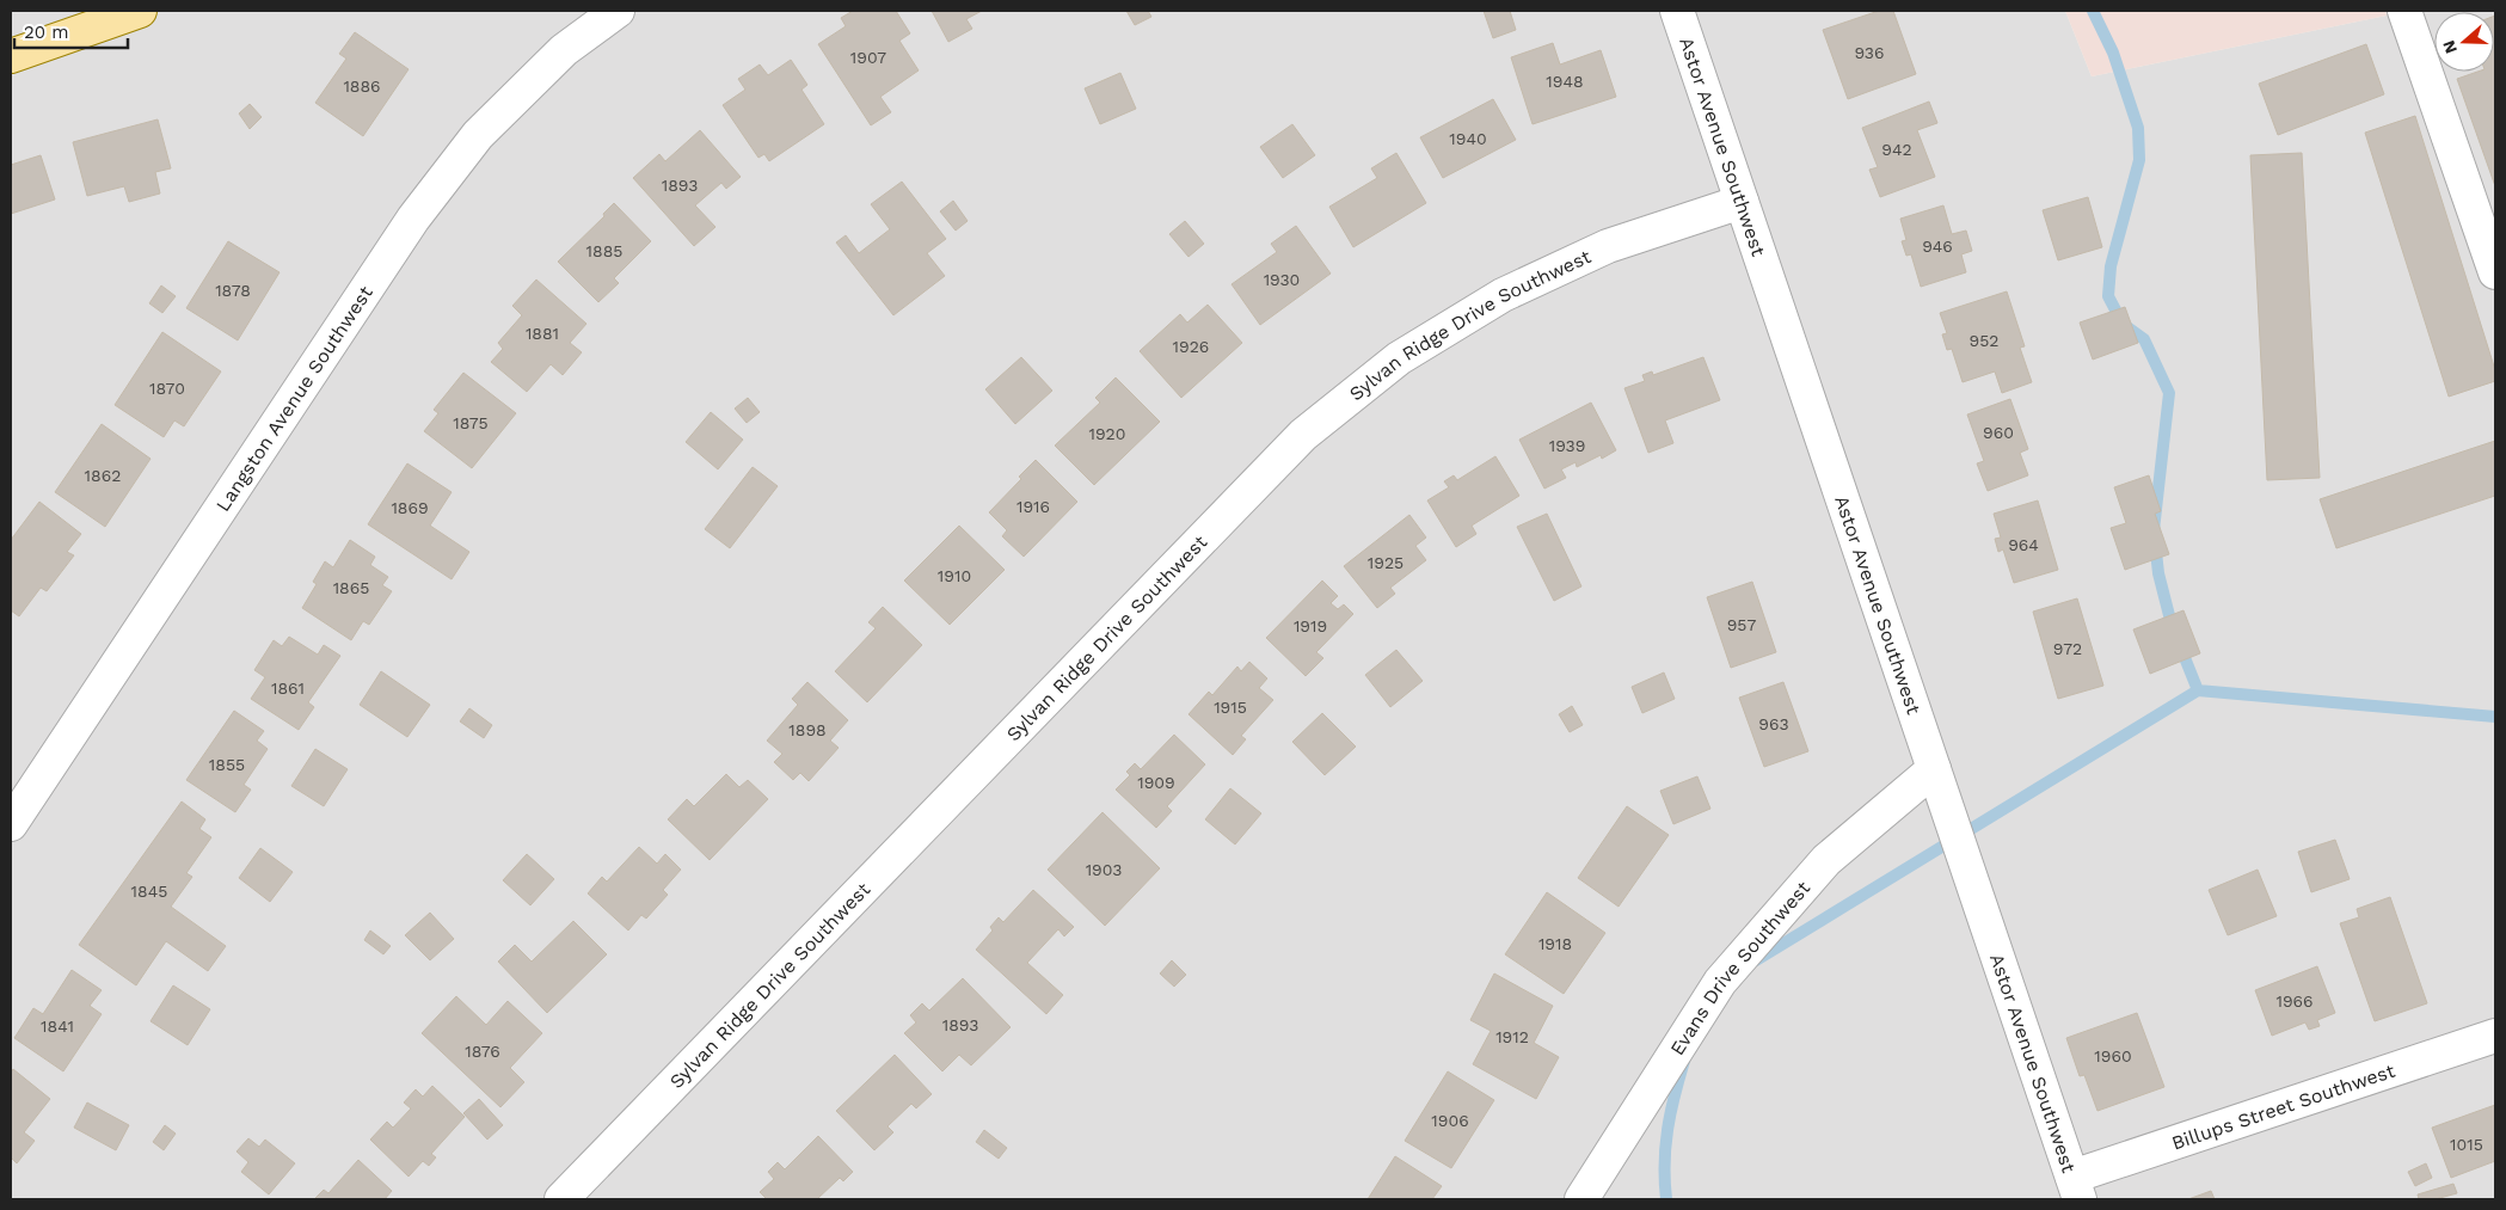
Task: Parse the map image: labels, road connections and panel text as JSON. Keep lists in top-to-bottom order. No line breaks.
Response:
{"streets":{"street":["Astor Avenue Southwest","Sylvan Ridge Drive Southwest","Langston Avenue Southwest","Evans Drive Southwest","Billups Street Southwest"]},"crossings":[["Astor Avenue Southwest","Sylvan Ridge Drive Southwest"],["Astor Avenue Southwest","Evans Drive Southwest"],["Astor Avenue Southwest","Billups Street Southwest"]],"house_numbers":["936","1907","1948","1886","1940","942","1893","946","1885","1930","1878","1881","952","1926","1870","1875","960","1920","1939","1862","1916","1869","964","1925","1910","1865","957","1919","972","1861","1915","963","1898","1855","1909","1903","1845","1918","1966","1893","1841","1912","1876","1960","1906","1015"],"scale_bar":"20 m","north":"left"}
